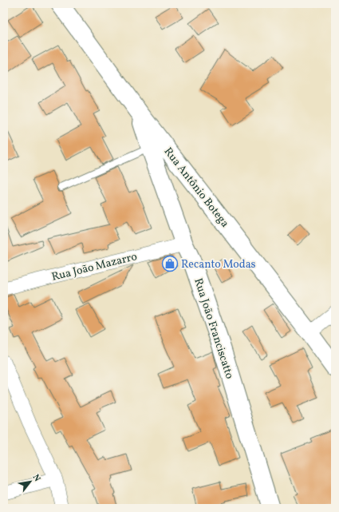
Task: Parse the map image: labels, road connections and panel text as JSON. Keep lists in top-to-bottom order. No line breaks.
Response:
{"streets":{"street":["Rua Antônio Botega","Rua João Mazarro","Rua João Franciscatto"]},"crossings":[["Rua Antônio Botega","Rua João Franciscatto"],["Rua João Mazarro","Rua João Franciscatto"]],"places":{"shop":["Recanto Modas"]},"north":"top right"}
